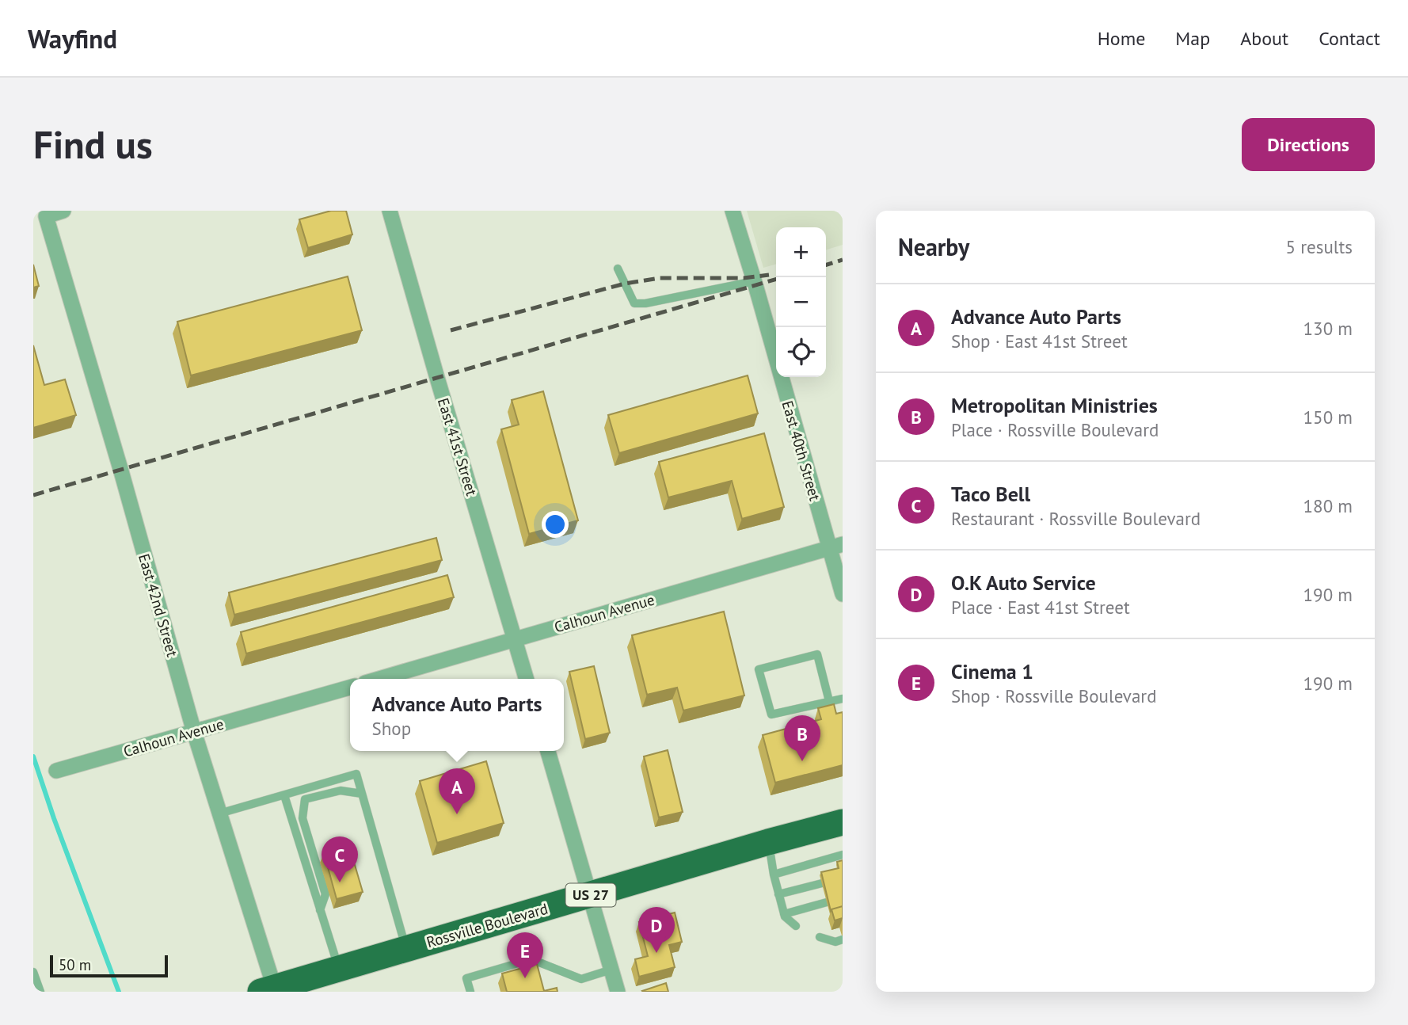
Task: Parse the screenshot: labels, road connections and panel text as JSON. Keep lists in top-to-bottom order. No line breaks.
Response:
{"streets":{"highway":["US 27","Rossville Boulevard"],"street":["East 41st Street","East 40th Street","East 42nd Street","Calhoun Avenue"]},"crossings":[["East 41st Street","Calhoun Avenue"],["East 40th Street","Calhoun Avenue"],["East 42nd Street","Calhoun Avenue"],["East 42nd Street","Rossville Boulevard"]],"scale_bar":"50 m","page":{"header":"Wayfind","nav":["Home","Map","About","Contact"],"buttons":"Directions","title":"Find us","heading":["Nearby","5 results"],"map_buttons":["+","−"],"list":[{"mark":"A","name":"Advance Auto Parts","note":"Shop · East 41st Street","value":"130 m"},{"mark":"B","name":"Metropolitan Ministries","note":"Place · Rossville Boulevard","value":"150 m"},{"mark":"C","name":"Taco Bell","note":"Restaurant · Rossville Boulevard","value":"180 m"},{"mark":"D","name":"O.K Auto Service","note":"Place · East 41st Street","value":"190 m"},{"mark":"E","name":"Cinema 1","note":"Shop · Rossville Boulevard","value":"190 m"}],"popup":["Advance Auto Parts","Shop"],"pins":["B","A","C","D","E"],"scale":"50 m"}}
